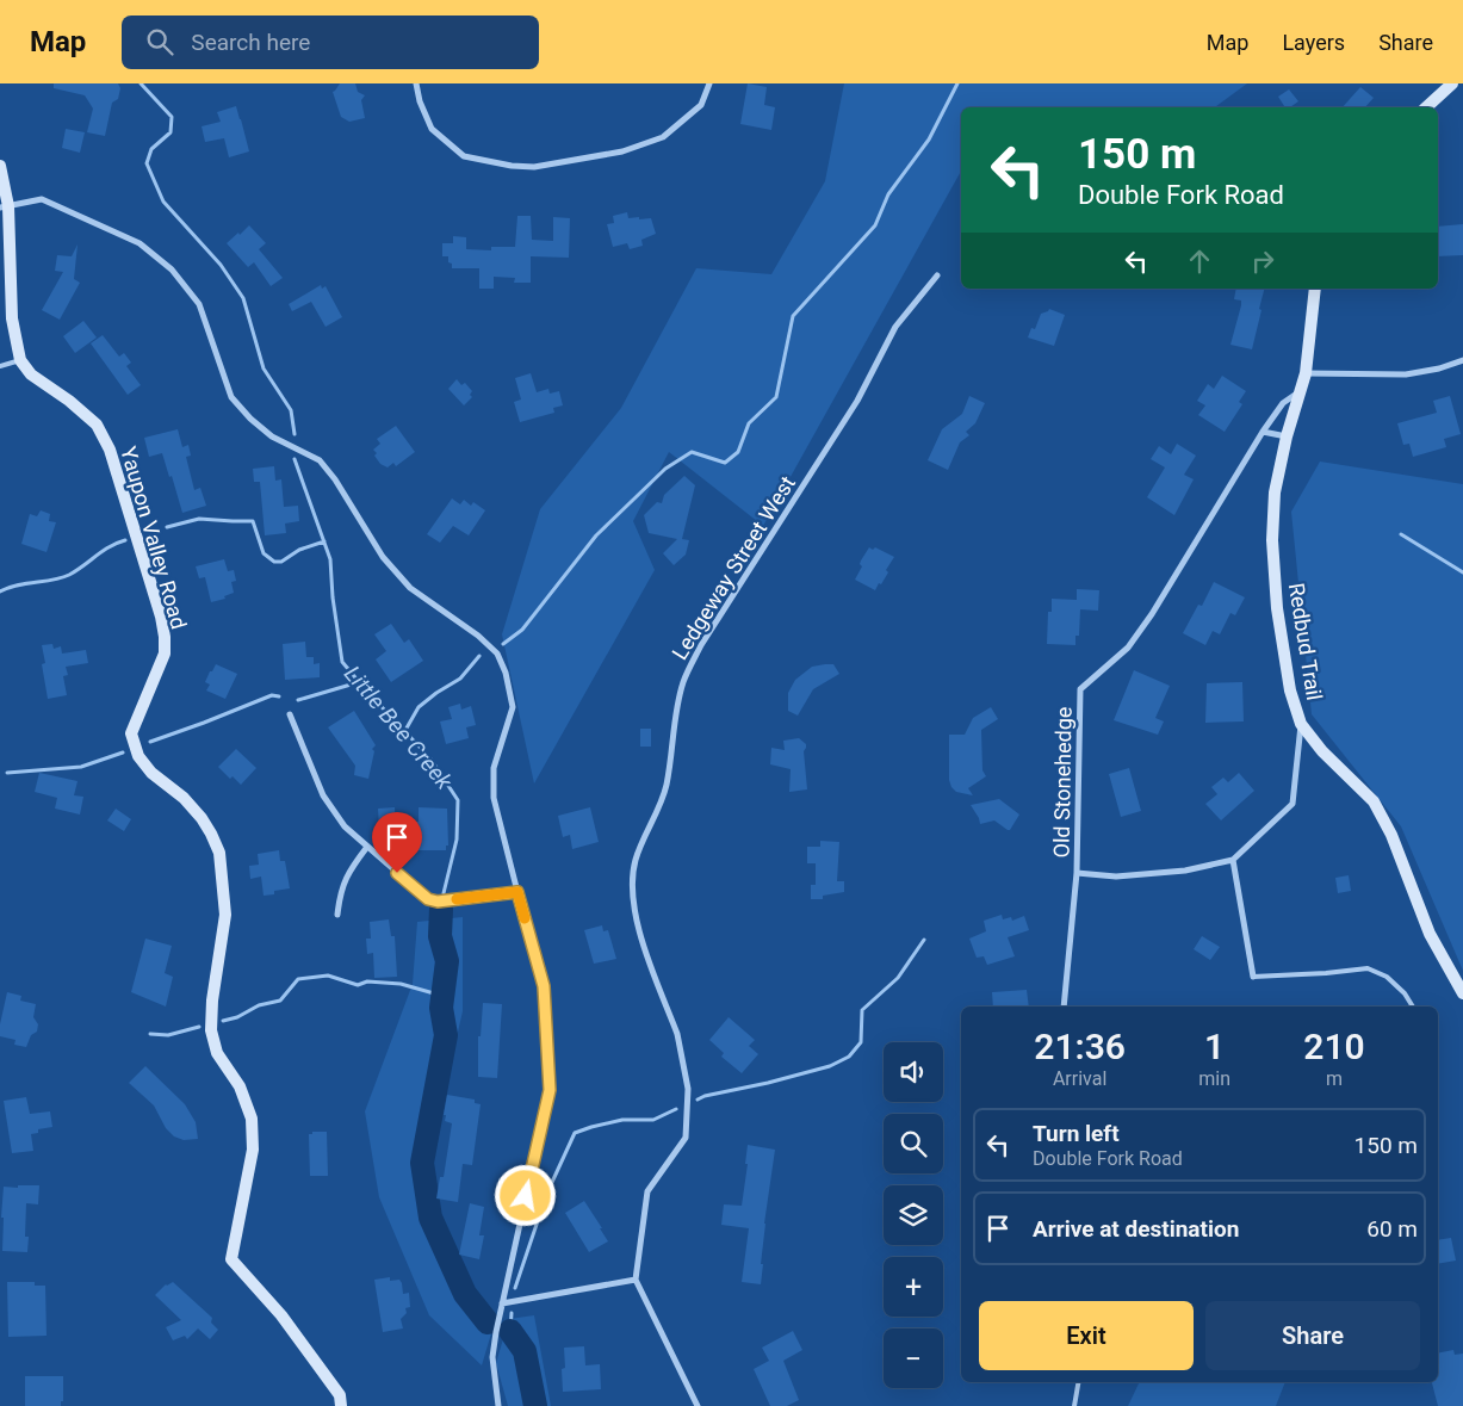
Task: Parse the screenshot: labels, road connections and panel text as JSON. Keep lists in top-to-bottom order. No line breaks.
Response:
{"streets":{"street":["Yaupon Valley Road","Ledgeway Street West","Redbud Trail","Old Stonehedge"]},"crossings":[["Redbud Trail","Old Stonehedge"]],"water":["Little Bee Creek"],"page":{"header":"Map","search":"Search here","nav":["Map","Layers","Share"],"turn":["150 m","Double Fork Road"],"eta":["21:36","Arrival","1","min","210","m"],"map_buttons":["+","−"],"list":[{"name":"Turn left","note":"Double Fork Road","value":"150 m"},{"name":"Arrive at destination","value":"60 m"}],"buttons":["Exit","Share"]}}
